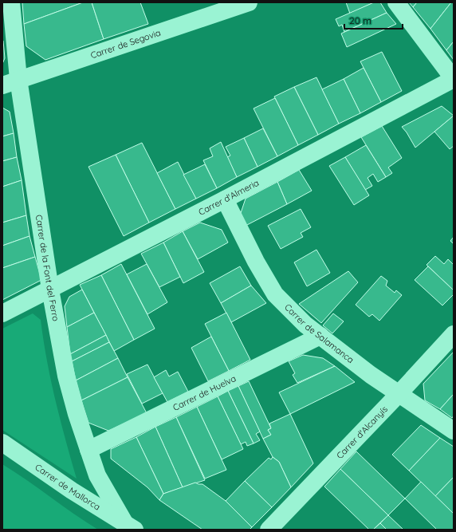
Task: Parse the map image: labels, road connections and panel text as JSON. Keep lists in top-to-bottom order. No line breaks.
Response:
{"streets":{"street":["Carrer de Segovia","Carrer d'Almeria","Carrer de la Font del Ferro","Carrer de Salamanca","Carrer de Huelva","Carrer d'Alcanyís","Carrer de Mallorca"]},"crossings":[["Carrer de Segovia","Carrer de la Font del Ferro"],["Carrer d'Almeria","Carrer de la Font del Ferro"],["Carrer d'Almeria","Carrer de Salamanca"],["Carrer de la Font del Ferro","Carrer de Huelva"],["Carrer de la Font del Ferro","Carrer de Mallorca"],["Carrer de Salamanca","Carrer de Huelva"],["Carrer de Salamanca","Carrer d'Alcanyís"]],"scale_bar":"20 m"}
